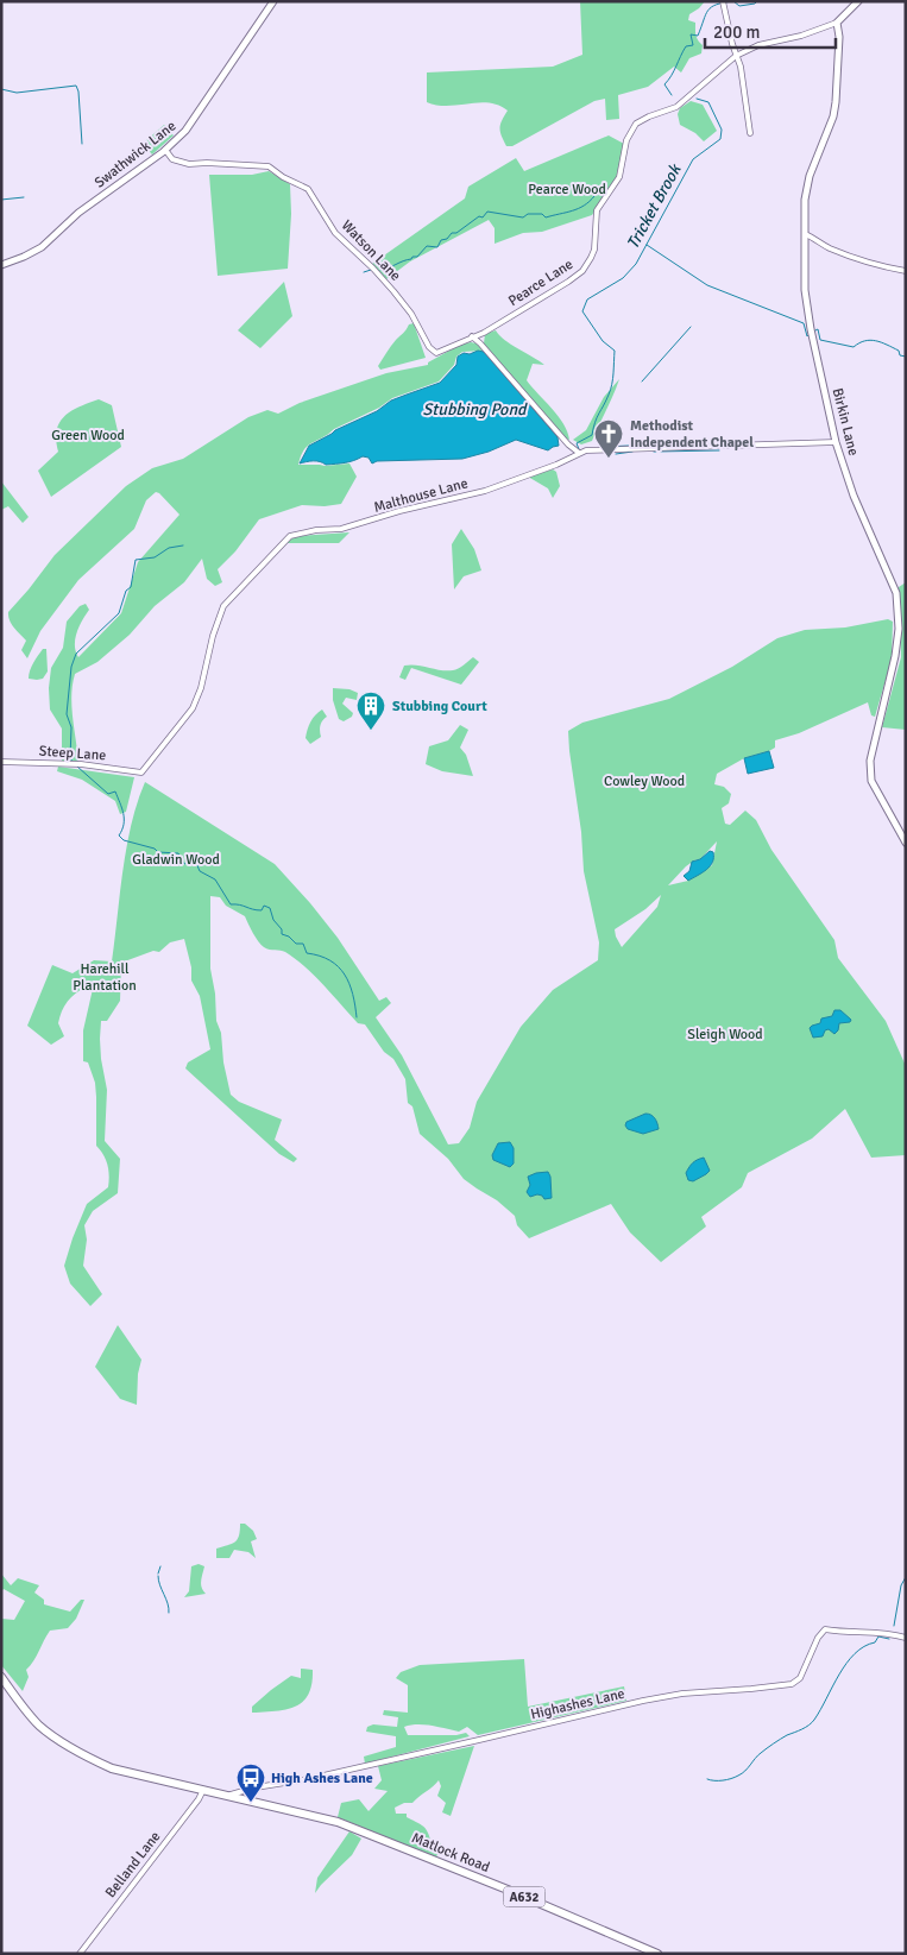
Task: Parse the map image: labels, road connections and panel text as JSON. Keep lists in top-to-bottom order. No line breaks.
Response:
{"streets":{"main road":["Matlock Road","A632"],"street":["Swathwick Lane","Watson Lane","Pearce Lane","Birkin Lane","Malthouse Lane","Steep Lane","Highashes Lane","Belland Lane"]},"crossings":[["Swathwick Lane","Watson Lane"],["Watson Lane","Pearce Lane"],["Birkin Lane","Malthouse Lane"],["Malthouse Lane","Steep Lane"],["Highashes Lane","Matlock Road"],["Highashes Lane","A632"],["Matlock Road","A632"],["Belland Lane","A632"]],"water":["Tricket Brook","Stubbing Pond"],"parks":["Pearce Wood","Green Wood","Cowley Wood","Gladwin Wood","Harehill Plantation","Sleigh Wood"],"places":{"church":["Methodist Independent Chapel"],"building":["Stubbing Court"],"bus stop":["High Ashes Lane"]},"scale_bar":"200 m"}
